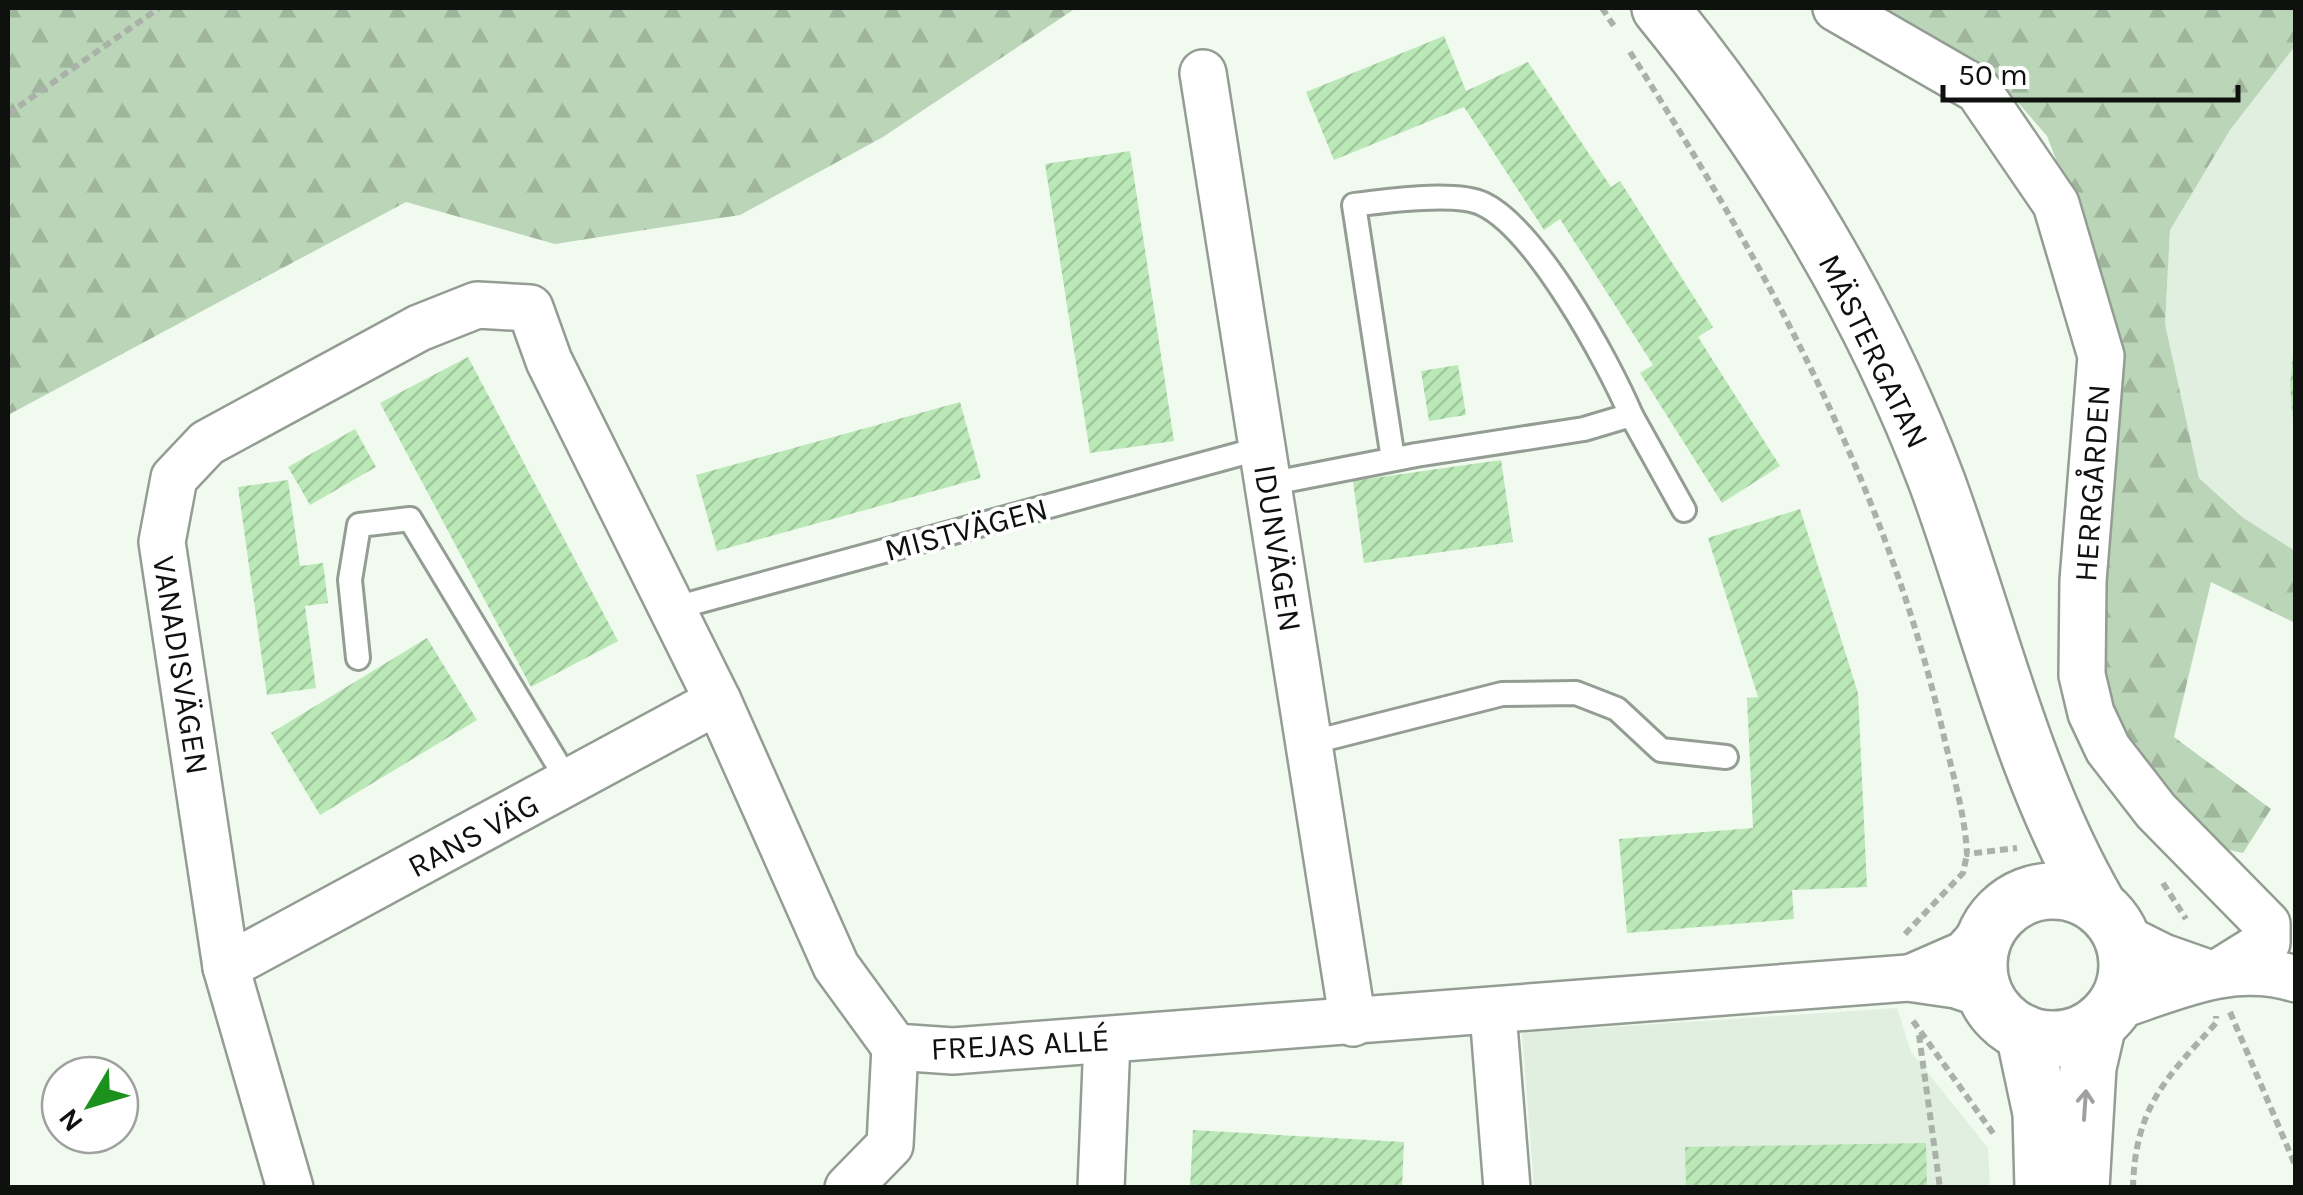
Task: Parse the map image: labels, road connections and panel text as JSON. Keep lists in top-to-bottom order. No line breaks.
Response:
{"streets":{"main road":["MÄSTERGATAN"],"street":["HERRGÅRDEN","IDUNVÄGEN","VANADISVÄGEN","RANS VÄG","FREJAS ALLÉ"],"lane":["MISTVÄGEN"]},"crossings":[["MÄSTERGATAN","FREJAS ALLÉ"],["MISTVÄGEN","IDUNVÄGEN"],["MISTVÄGEN","FREJAS ALLÉ"],["IDUNVÄGEN","FREJAS ALLÉ"],["VANADISVÄGEN","RANS VÄG"],["VANADISVÄGEN","FREJAS ALLÉ"],["RANS VÄG","FREJAS ALLÉ"]],"scale_bar":"50 m","north":"bottom left"}
